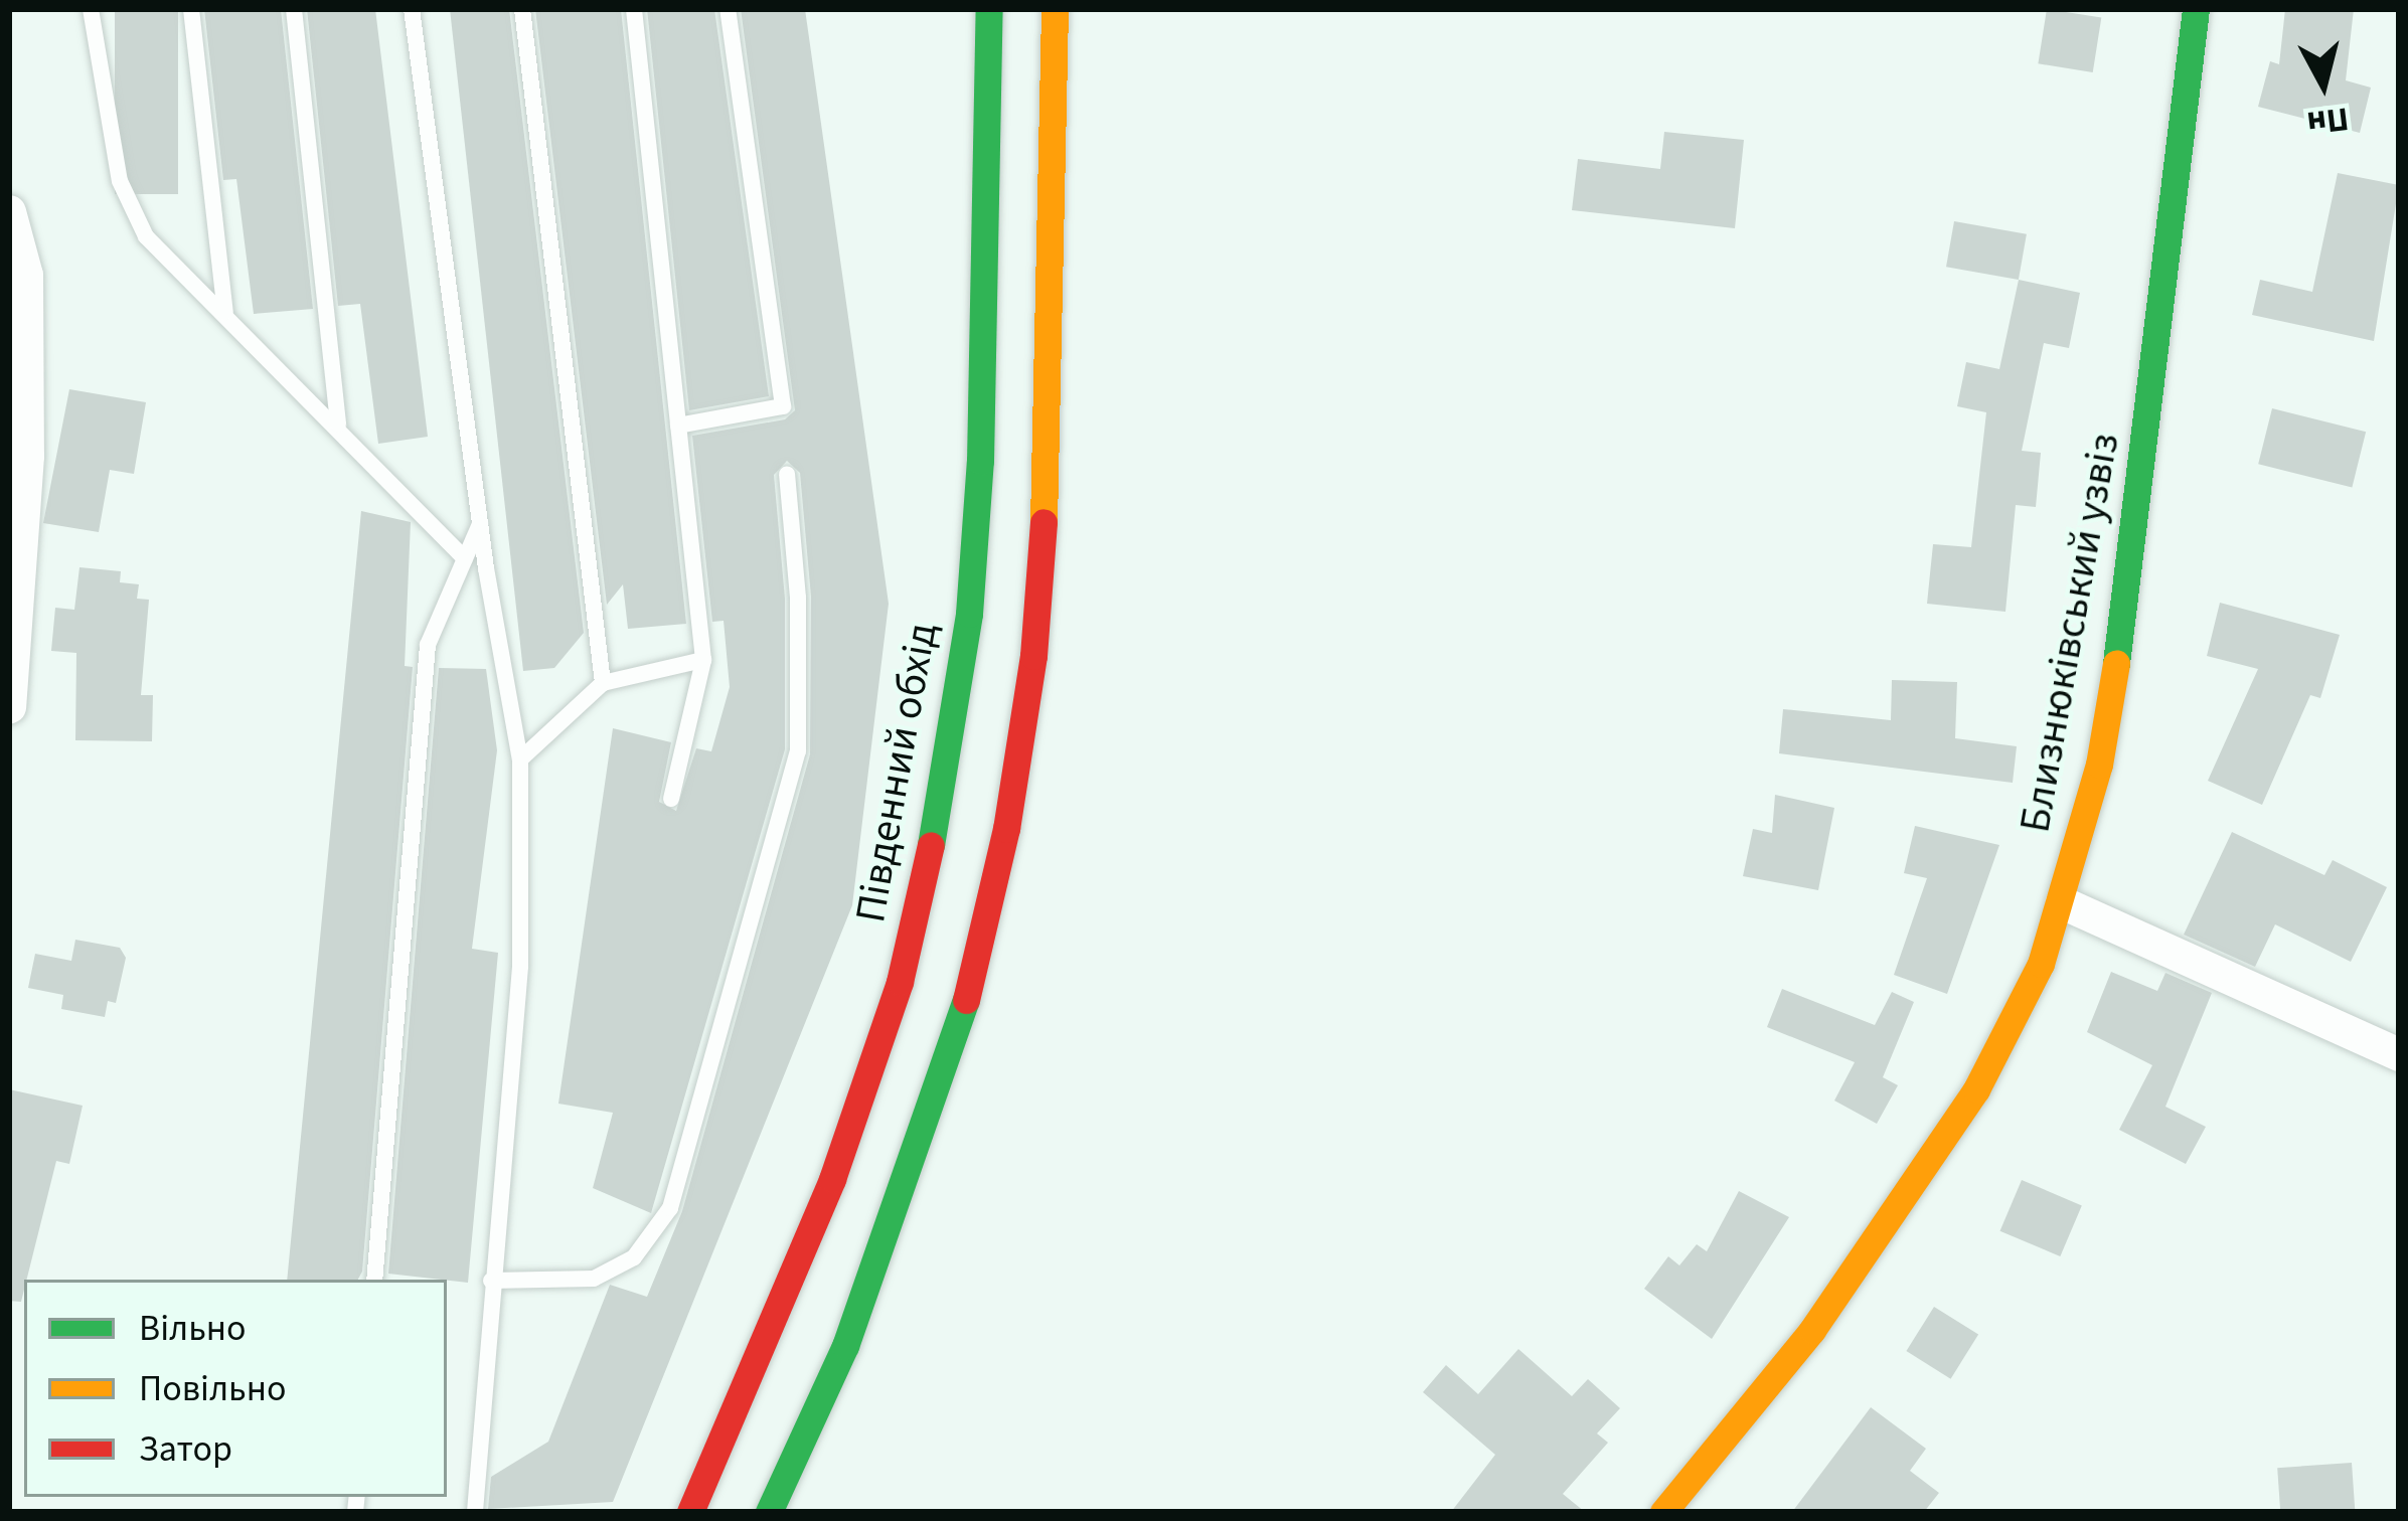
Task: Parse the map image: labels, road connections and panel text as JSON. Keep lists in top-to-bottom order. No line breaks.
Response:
{"streets":{"main road":["Близнюківський узвіз","Південний обхід"]},"legend":["Вільно","Повільно","Затор"],"north":"bottom"}
